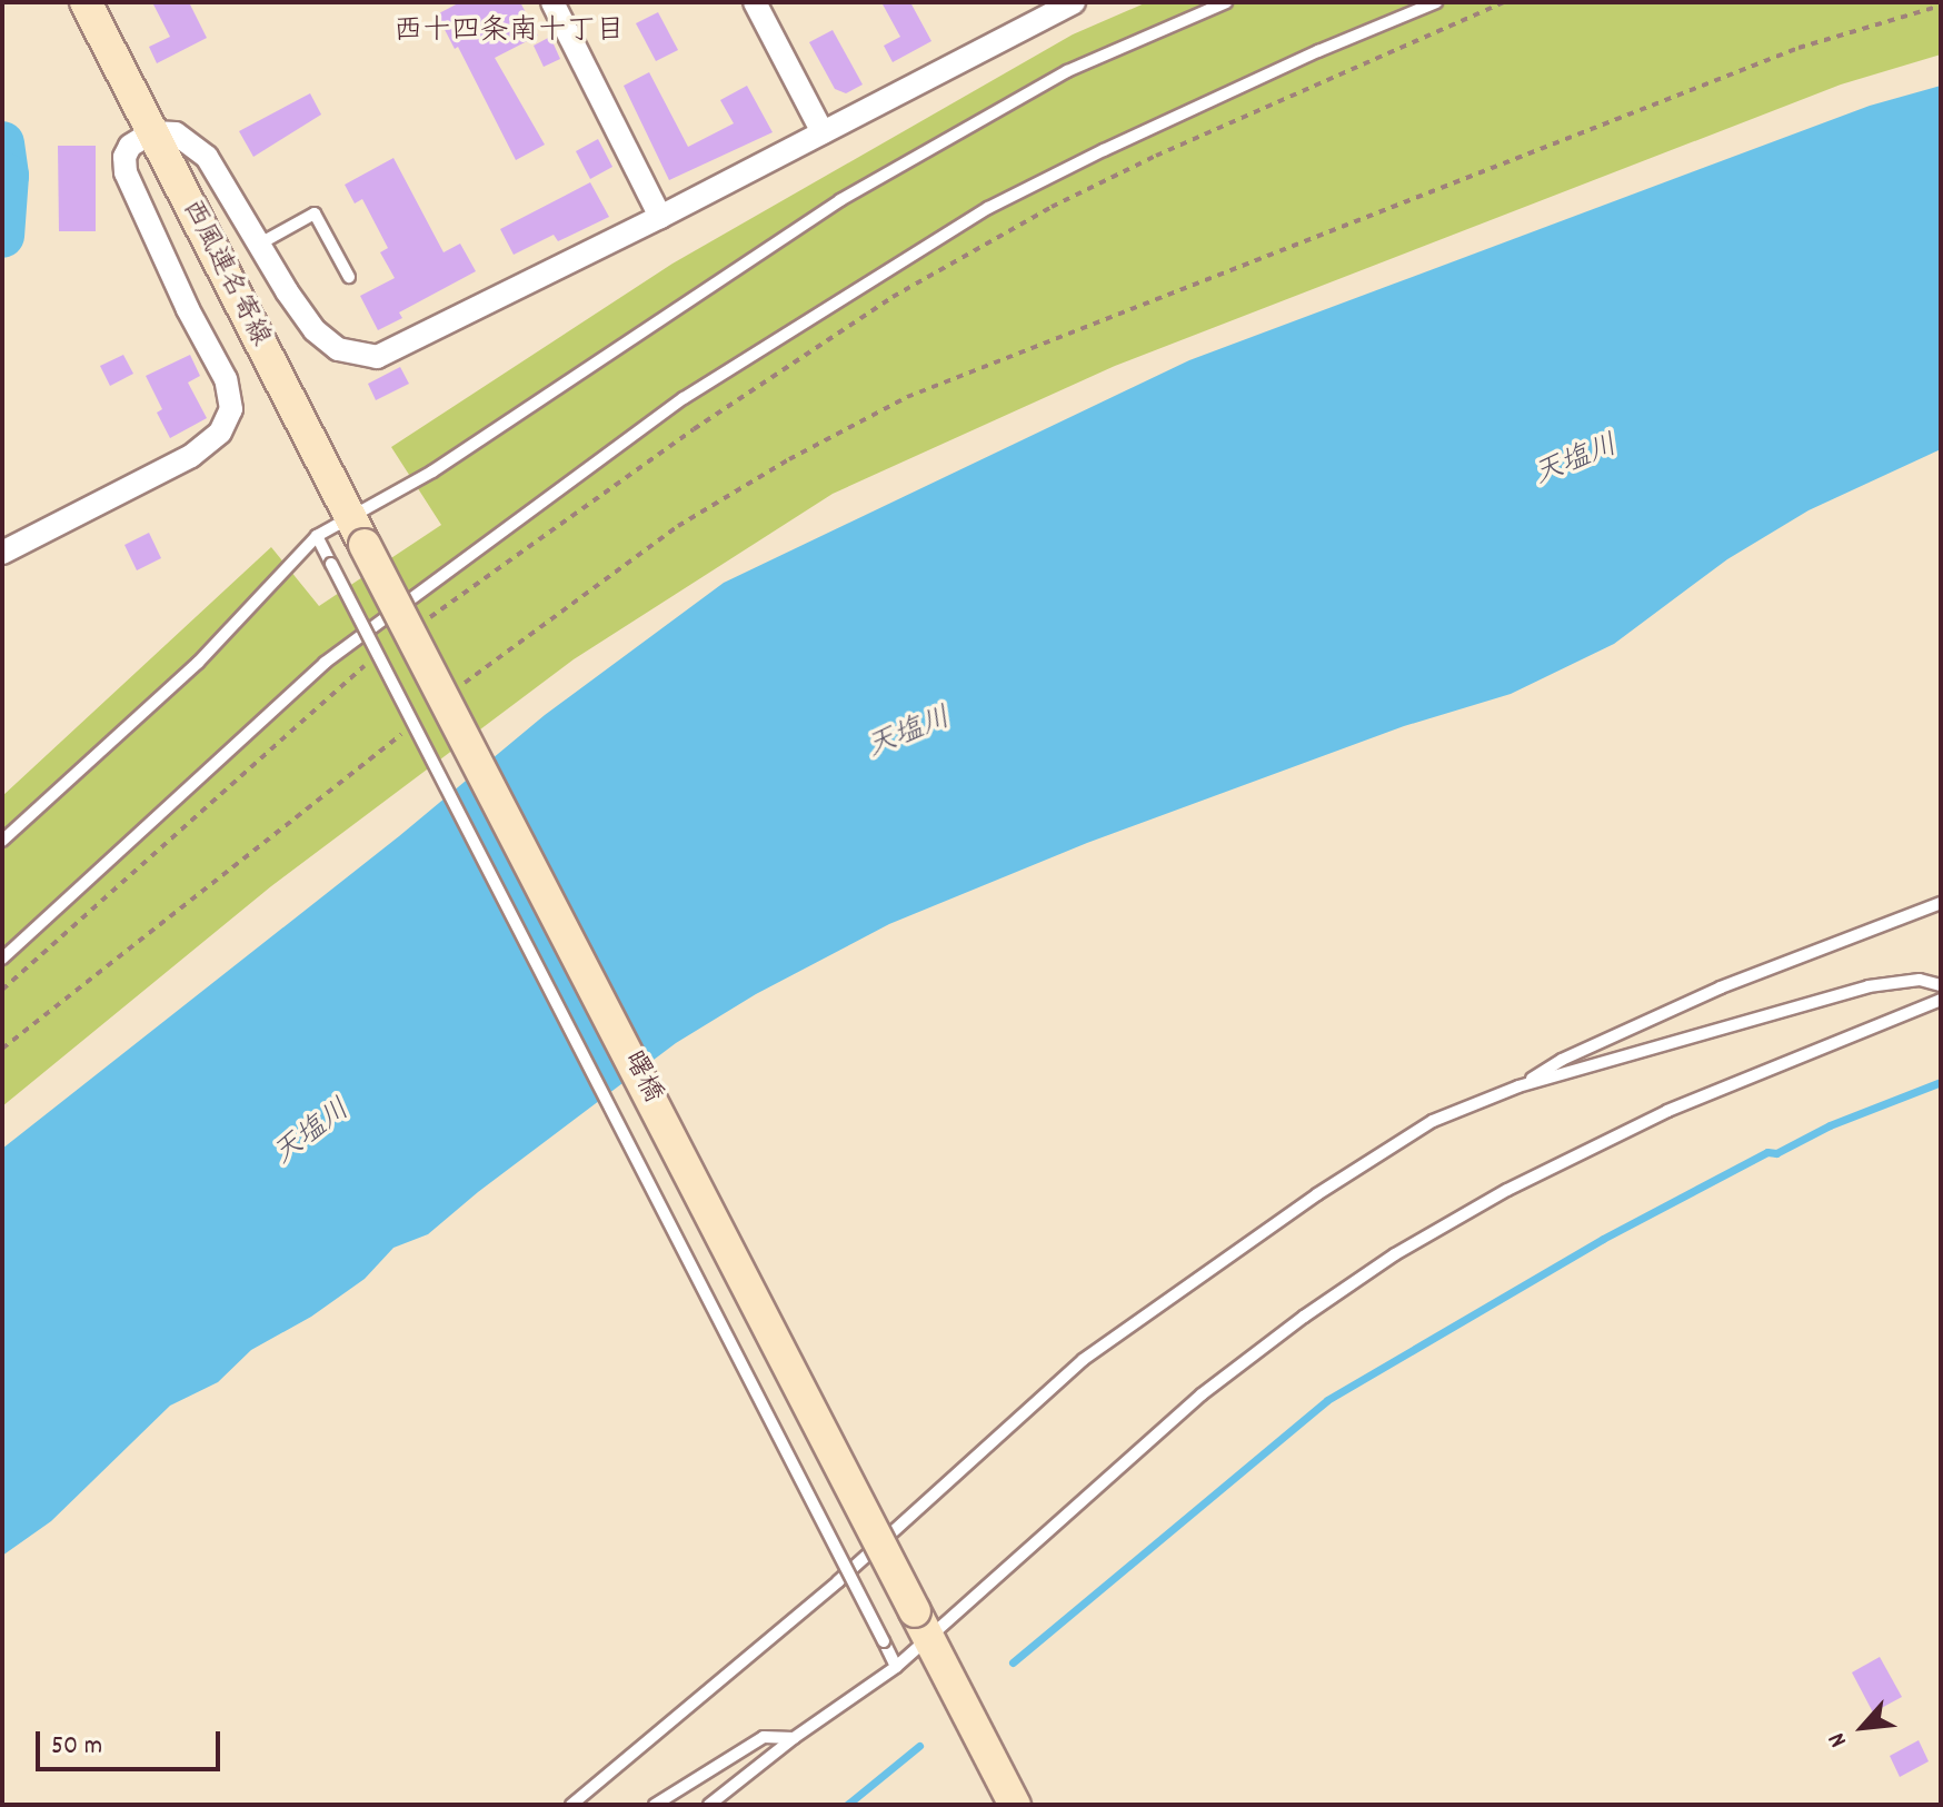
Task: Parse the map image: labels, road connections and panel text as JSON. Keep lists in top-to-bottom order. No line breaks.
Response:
{"streets":{"main road":["西風連名寄線","曙橋"]},"crossings":[["西風連名寄線","曙橋"]],"districts":["西十四条南十丁目"],"water":["天塩川"],"scale_bar":"50 m","north":"bottom left"}
